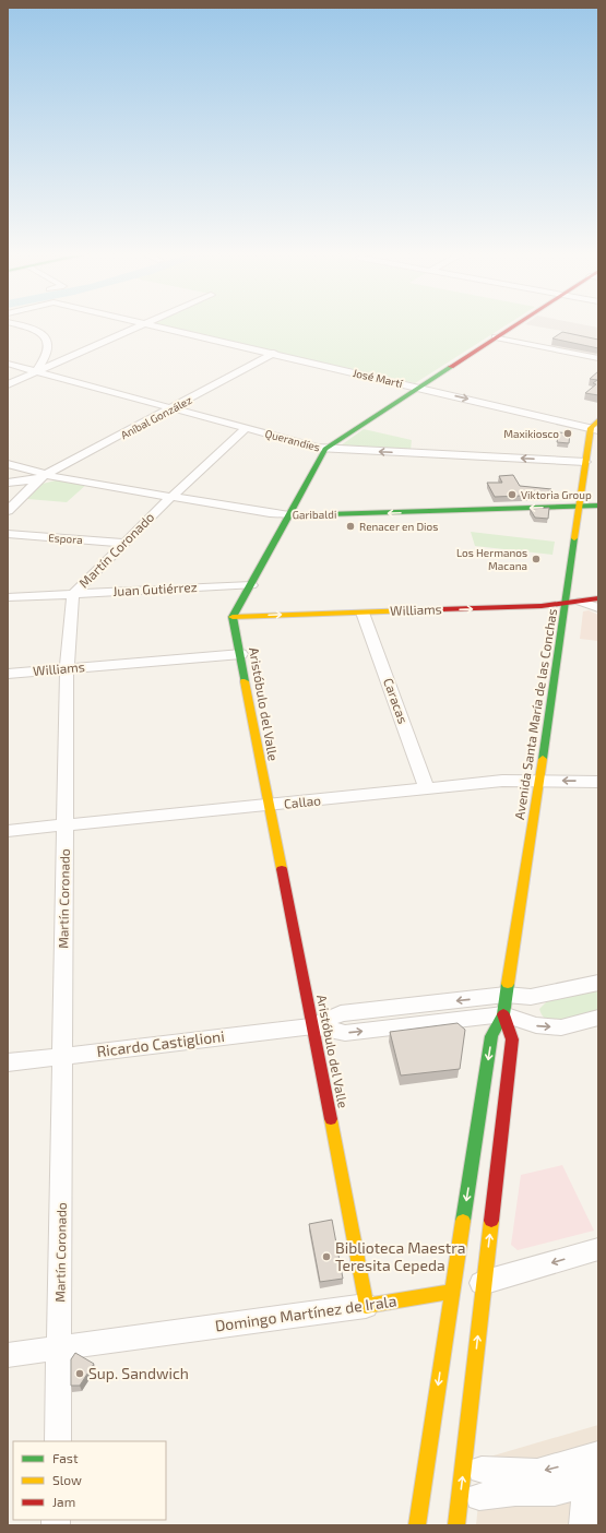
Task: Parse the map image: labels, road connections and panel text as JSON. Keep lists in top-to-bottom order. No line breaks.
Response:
{"streets":{"street":["José Martí","Aníbal González","Querandíes","Garibaldi","Espora","Martín Coronado","Juan Gutiérrez","Williams","Caracas","Aristóbulo del Valle","Avenida Santa María de las Conchas","Callao","Ricardo Castiglioni","Domingo Martínez de Irala"]},"crossings":[["José Martí","Aníbal González"],["José Martí","Avenida Santa María de las Conchas"],["Aníbal González","Querandíes"],["Aníbal González","Garibaldi"],["Querandíes","Martín Coronado"],["Querandíes","Avenida Santa María de las Conchas"],["Garibaldi","Martín Coronado"],["Garibaldi","Avenida Santa María de las Conchas"],["Espora","Martín Coronado"],["Martín Coronado","Juan Gutiérrez"],["Martín Coronado","Williams"],["Martín Coronado","Callao"],["Martín Coronado","Ricardo Castiglioni"],["Martín Coronado","Domingo Martínez de Irala"],["Williams","Caracas"],["Williams","Aristóbulo del Valle"],["Williams","Avenida Santa María de las Conchas"],["Caracas","Callao"],["Aristóbulo del Valle","Callao"],["Aristóbulo del Valle","Ricardo Castiglioni"],["Aristóbulo del Valle","Domingo Martínez de Irala"],["Avenida Santa María de las Conchas","Callao"],["Avenida Santa María de las Conchas","Ricardo Castiglioni"],["Avenida Santa María de las Conchas","Domingo Martínez de Irala"]],"one_way":["Garibaldi","Williams"],"places":["Maxikiosco","Viktoria Group","Renacer en Dios","Los Hermanos Macana","Biblioteca Maestra Teresita Cepeda","Sup. Sandwich"],"legend":["Fast","Slow","Jam"]}
